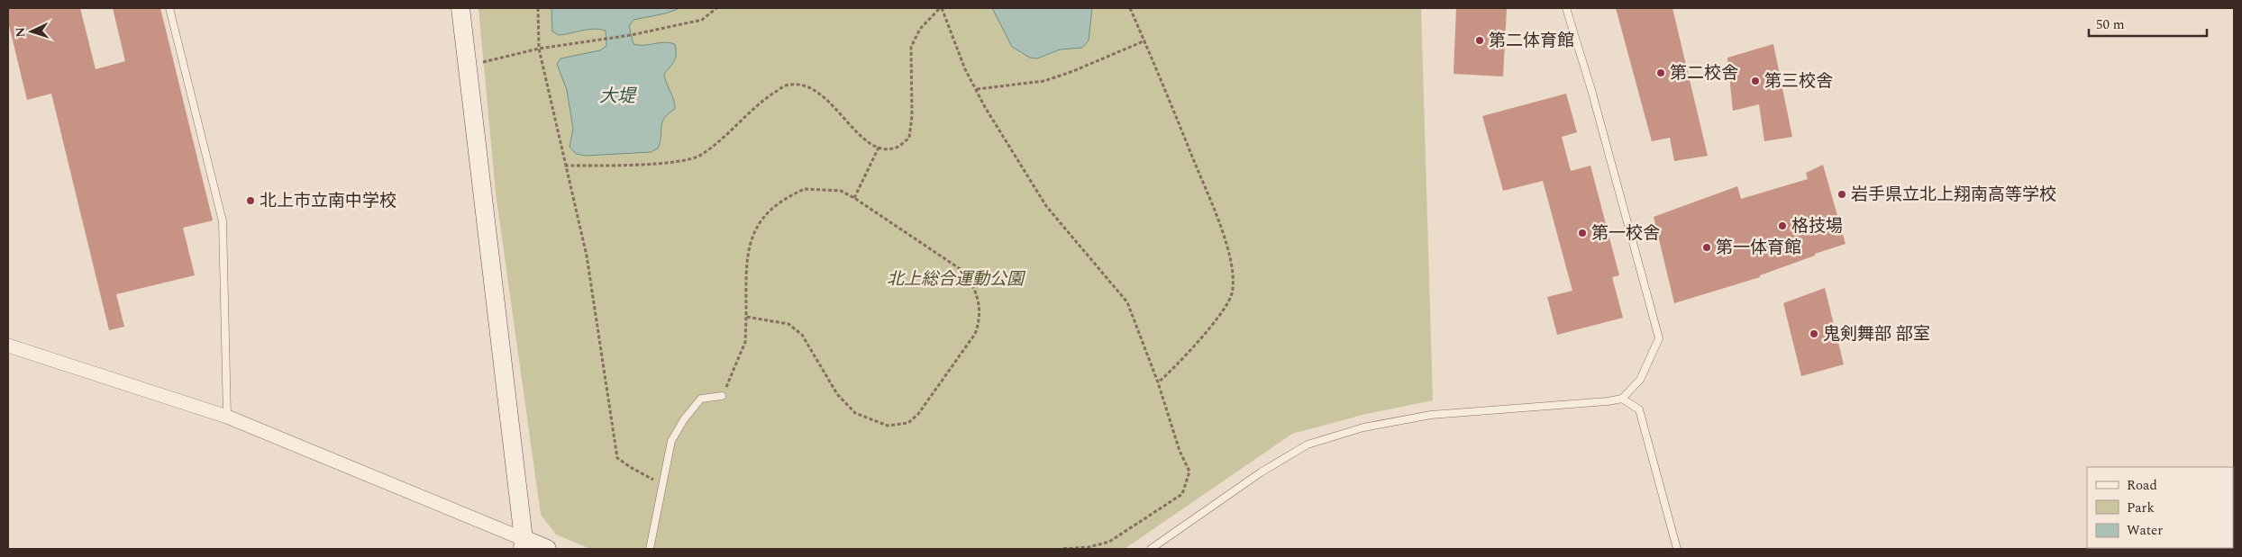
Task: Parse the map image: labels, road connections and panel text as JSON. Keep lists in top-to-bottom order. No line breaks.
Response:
{"water":["大堤"],"parks":["北上総合運動公園"],"places":["第二体育館","第二校舎","第三校舎","岩手県立北上翔南高等学校","北上市立南中学校","格技場","第一校舎","第一体育館","鬼剣舞部 部室"],"legend":["Road","Park","Water"],"scale_bar":"50 m","north":"left"}
